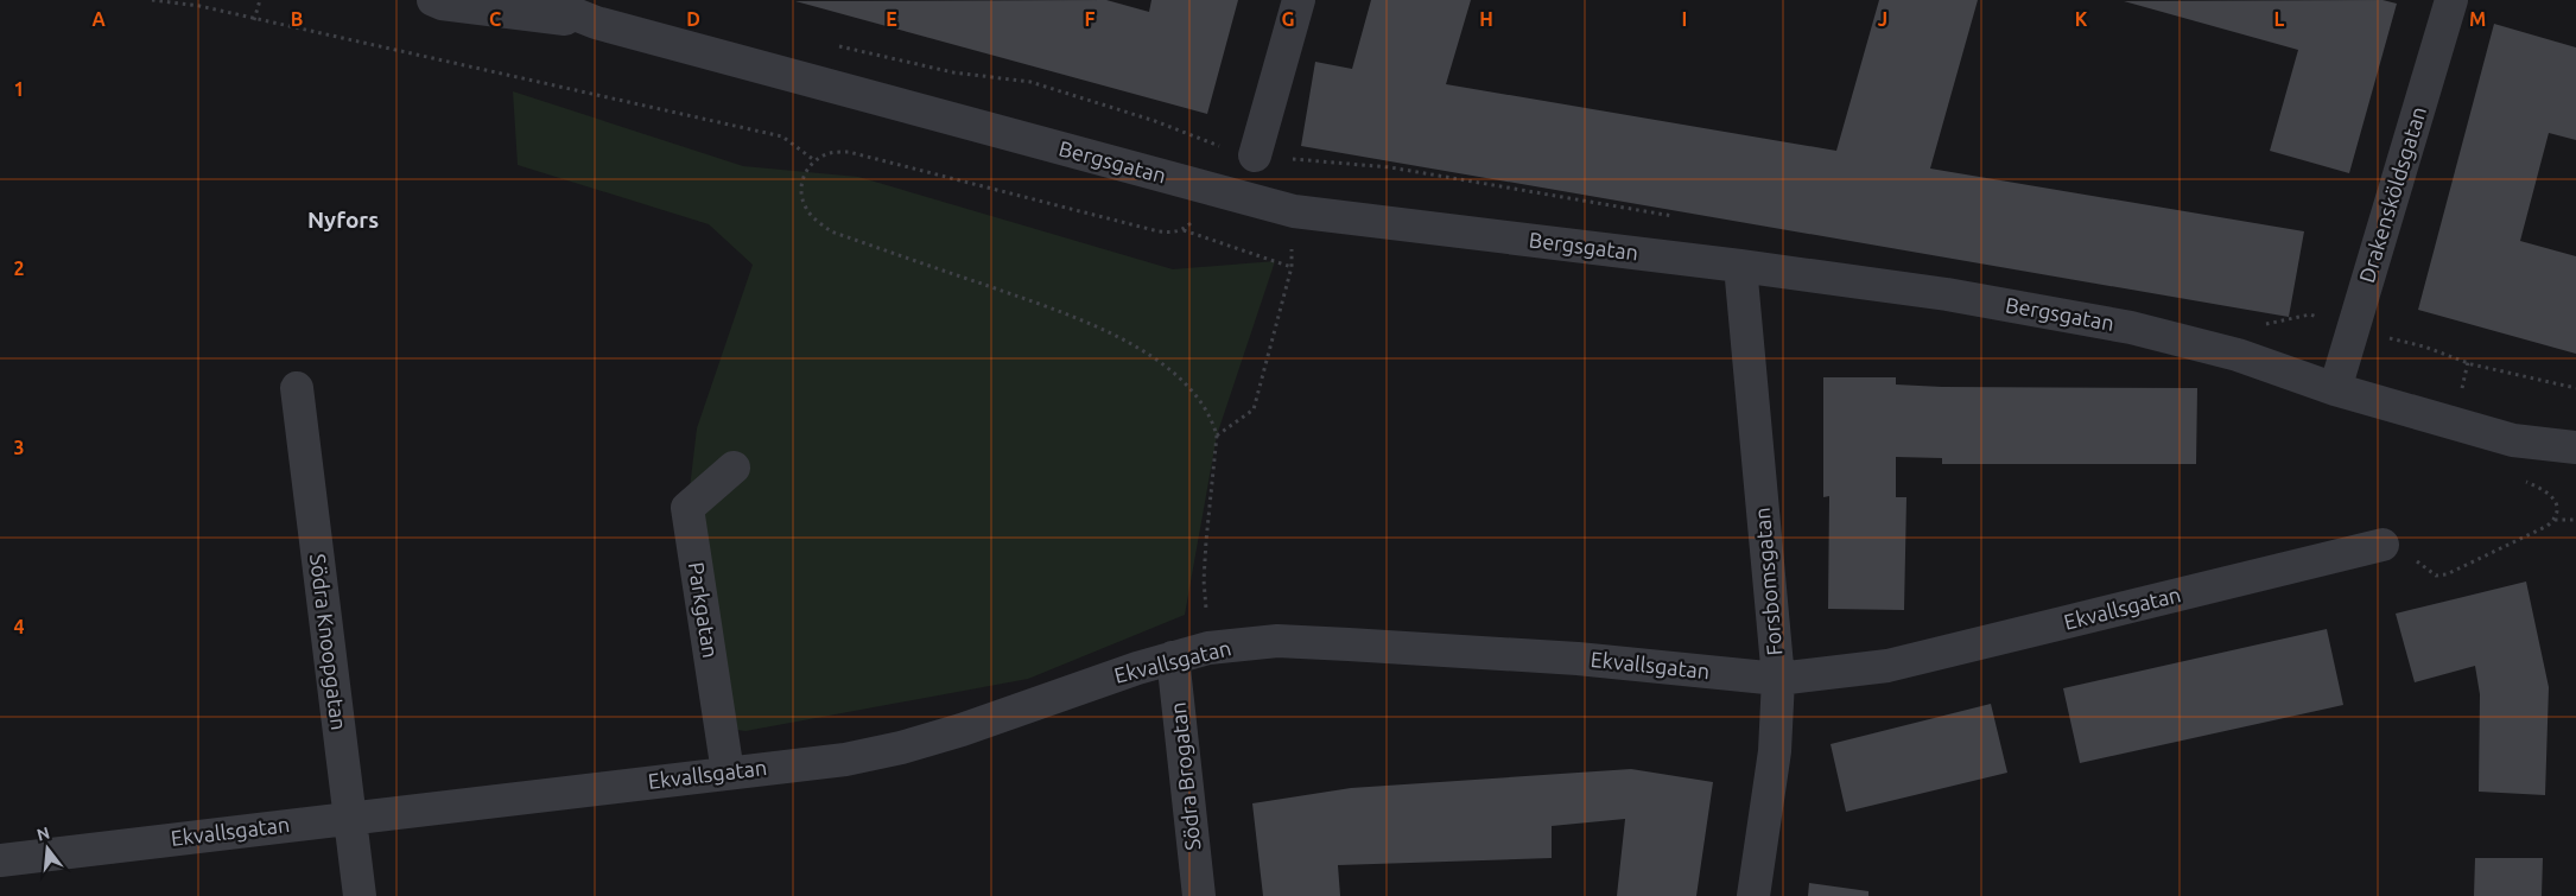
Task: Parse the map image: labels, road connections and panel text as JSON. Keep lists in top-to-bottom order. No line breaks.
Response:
{"streets":{"street":["Bergsgatan","Drakensköldsgatan","Forsbomsgatan","Ekvallsgatan","Parkgatan","Södra Knoopgatan","Södra Brogatan"]},"crossings":[["Bergsgatan","Drakensköldsgatan"],["Bergsgatan","Forsbomsgatan"],["Forsbomsgatan","Ekvallsgatan"],["Ekvallsgatan","Parkgatan"],["Ekvallsgatan","Södra Knoopgatan"],["Ekvallsgatan","Södra Brogatan"]],"districts":["Nyfors"],"north":"top","grid":{"columns":["A","B","C","D","E","F","G","H","I","J","K","L","M"],"rows":["1","2","3","4"]}}
